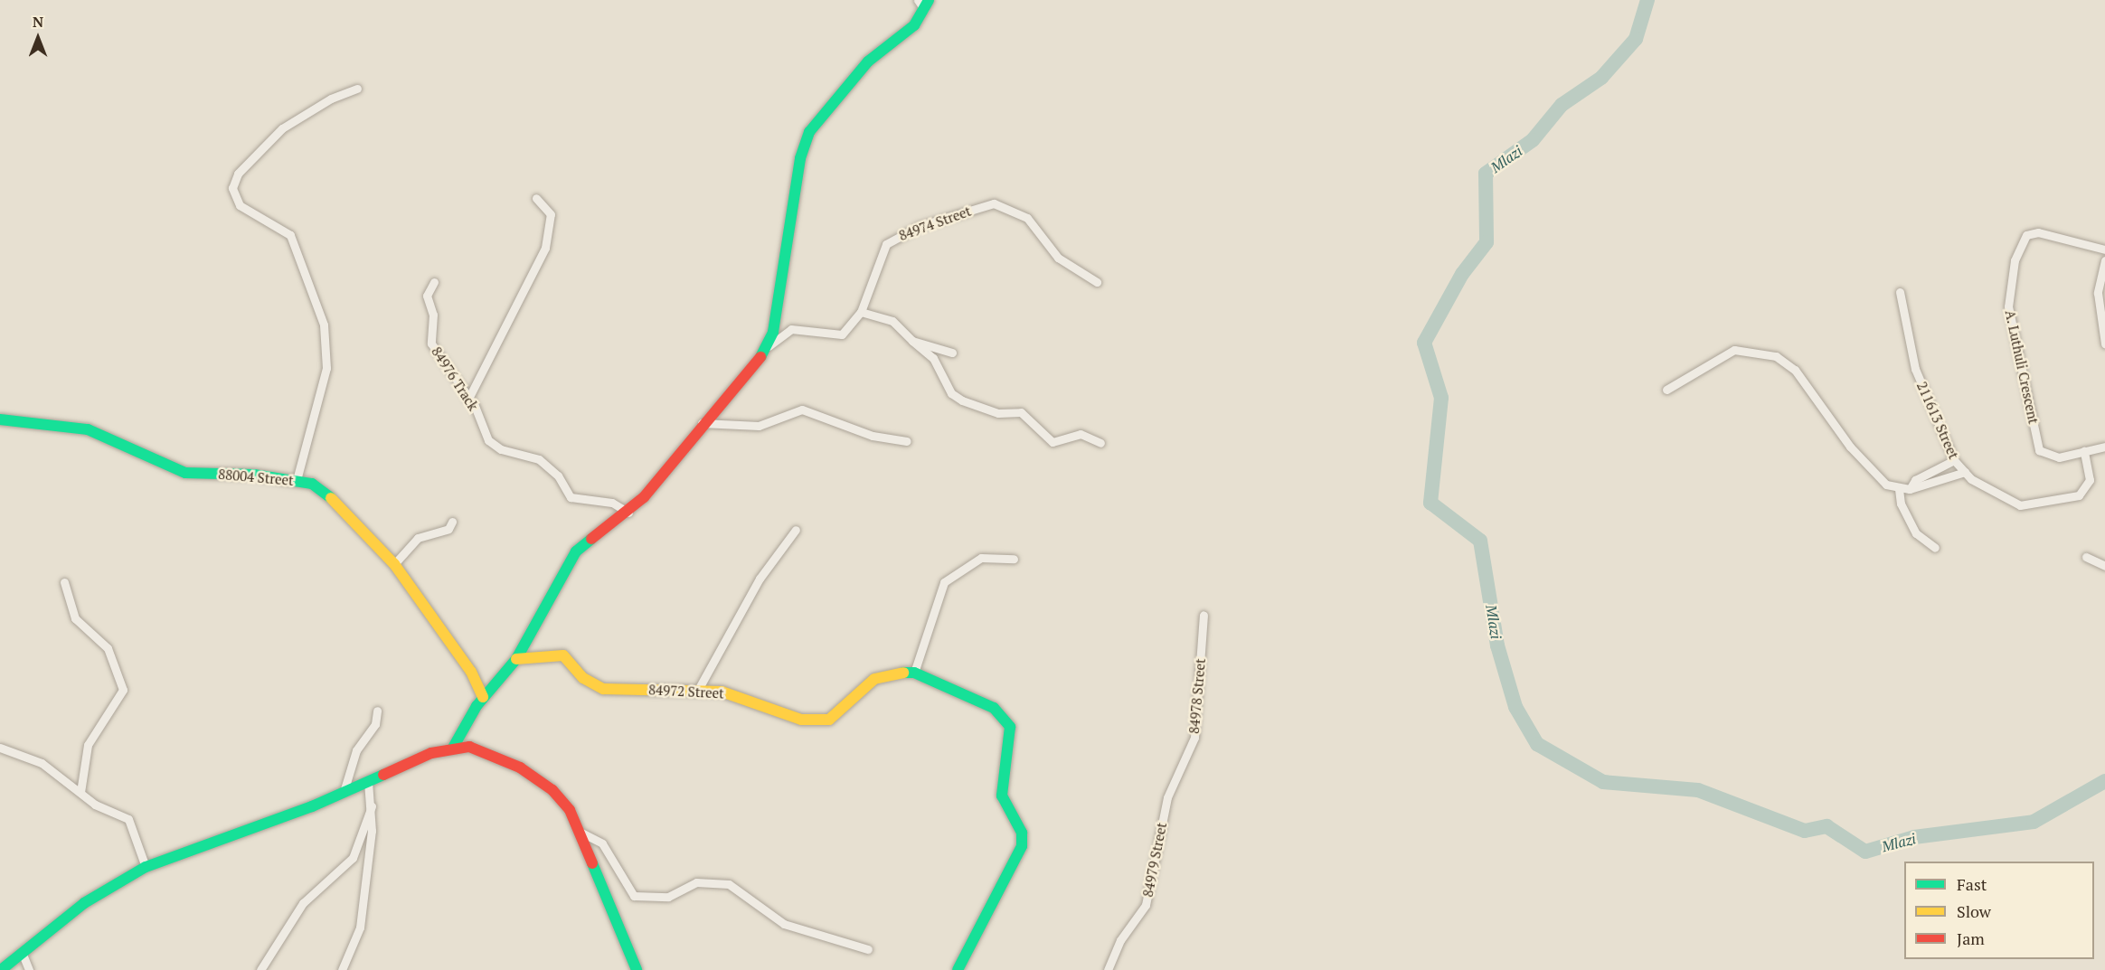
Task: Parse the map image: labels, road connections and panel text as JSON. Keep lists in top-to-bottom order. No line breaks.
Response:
{"streets":{"street":["84974 Street","A. Luthuli Crescent","84976 Track","211613 Street","88004 Street","84972 Street","84978 Street","84979 Street"]},"crossings":[["A. Luthuli Crescent","211613 Street"],["84978 Street","84979 Street"]],"water":["Mlazi"],"legend":["Fast","Slow","Jam"],"north":"top"}
